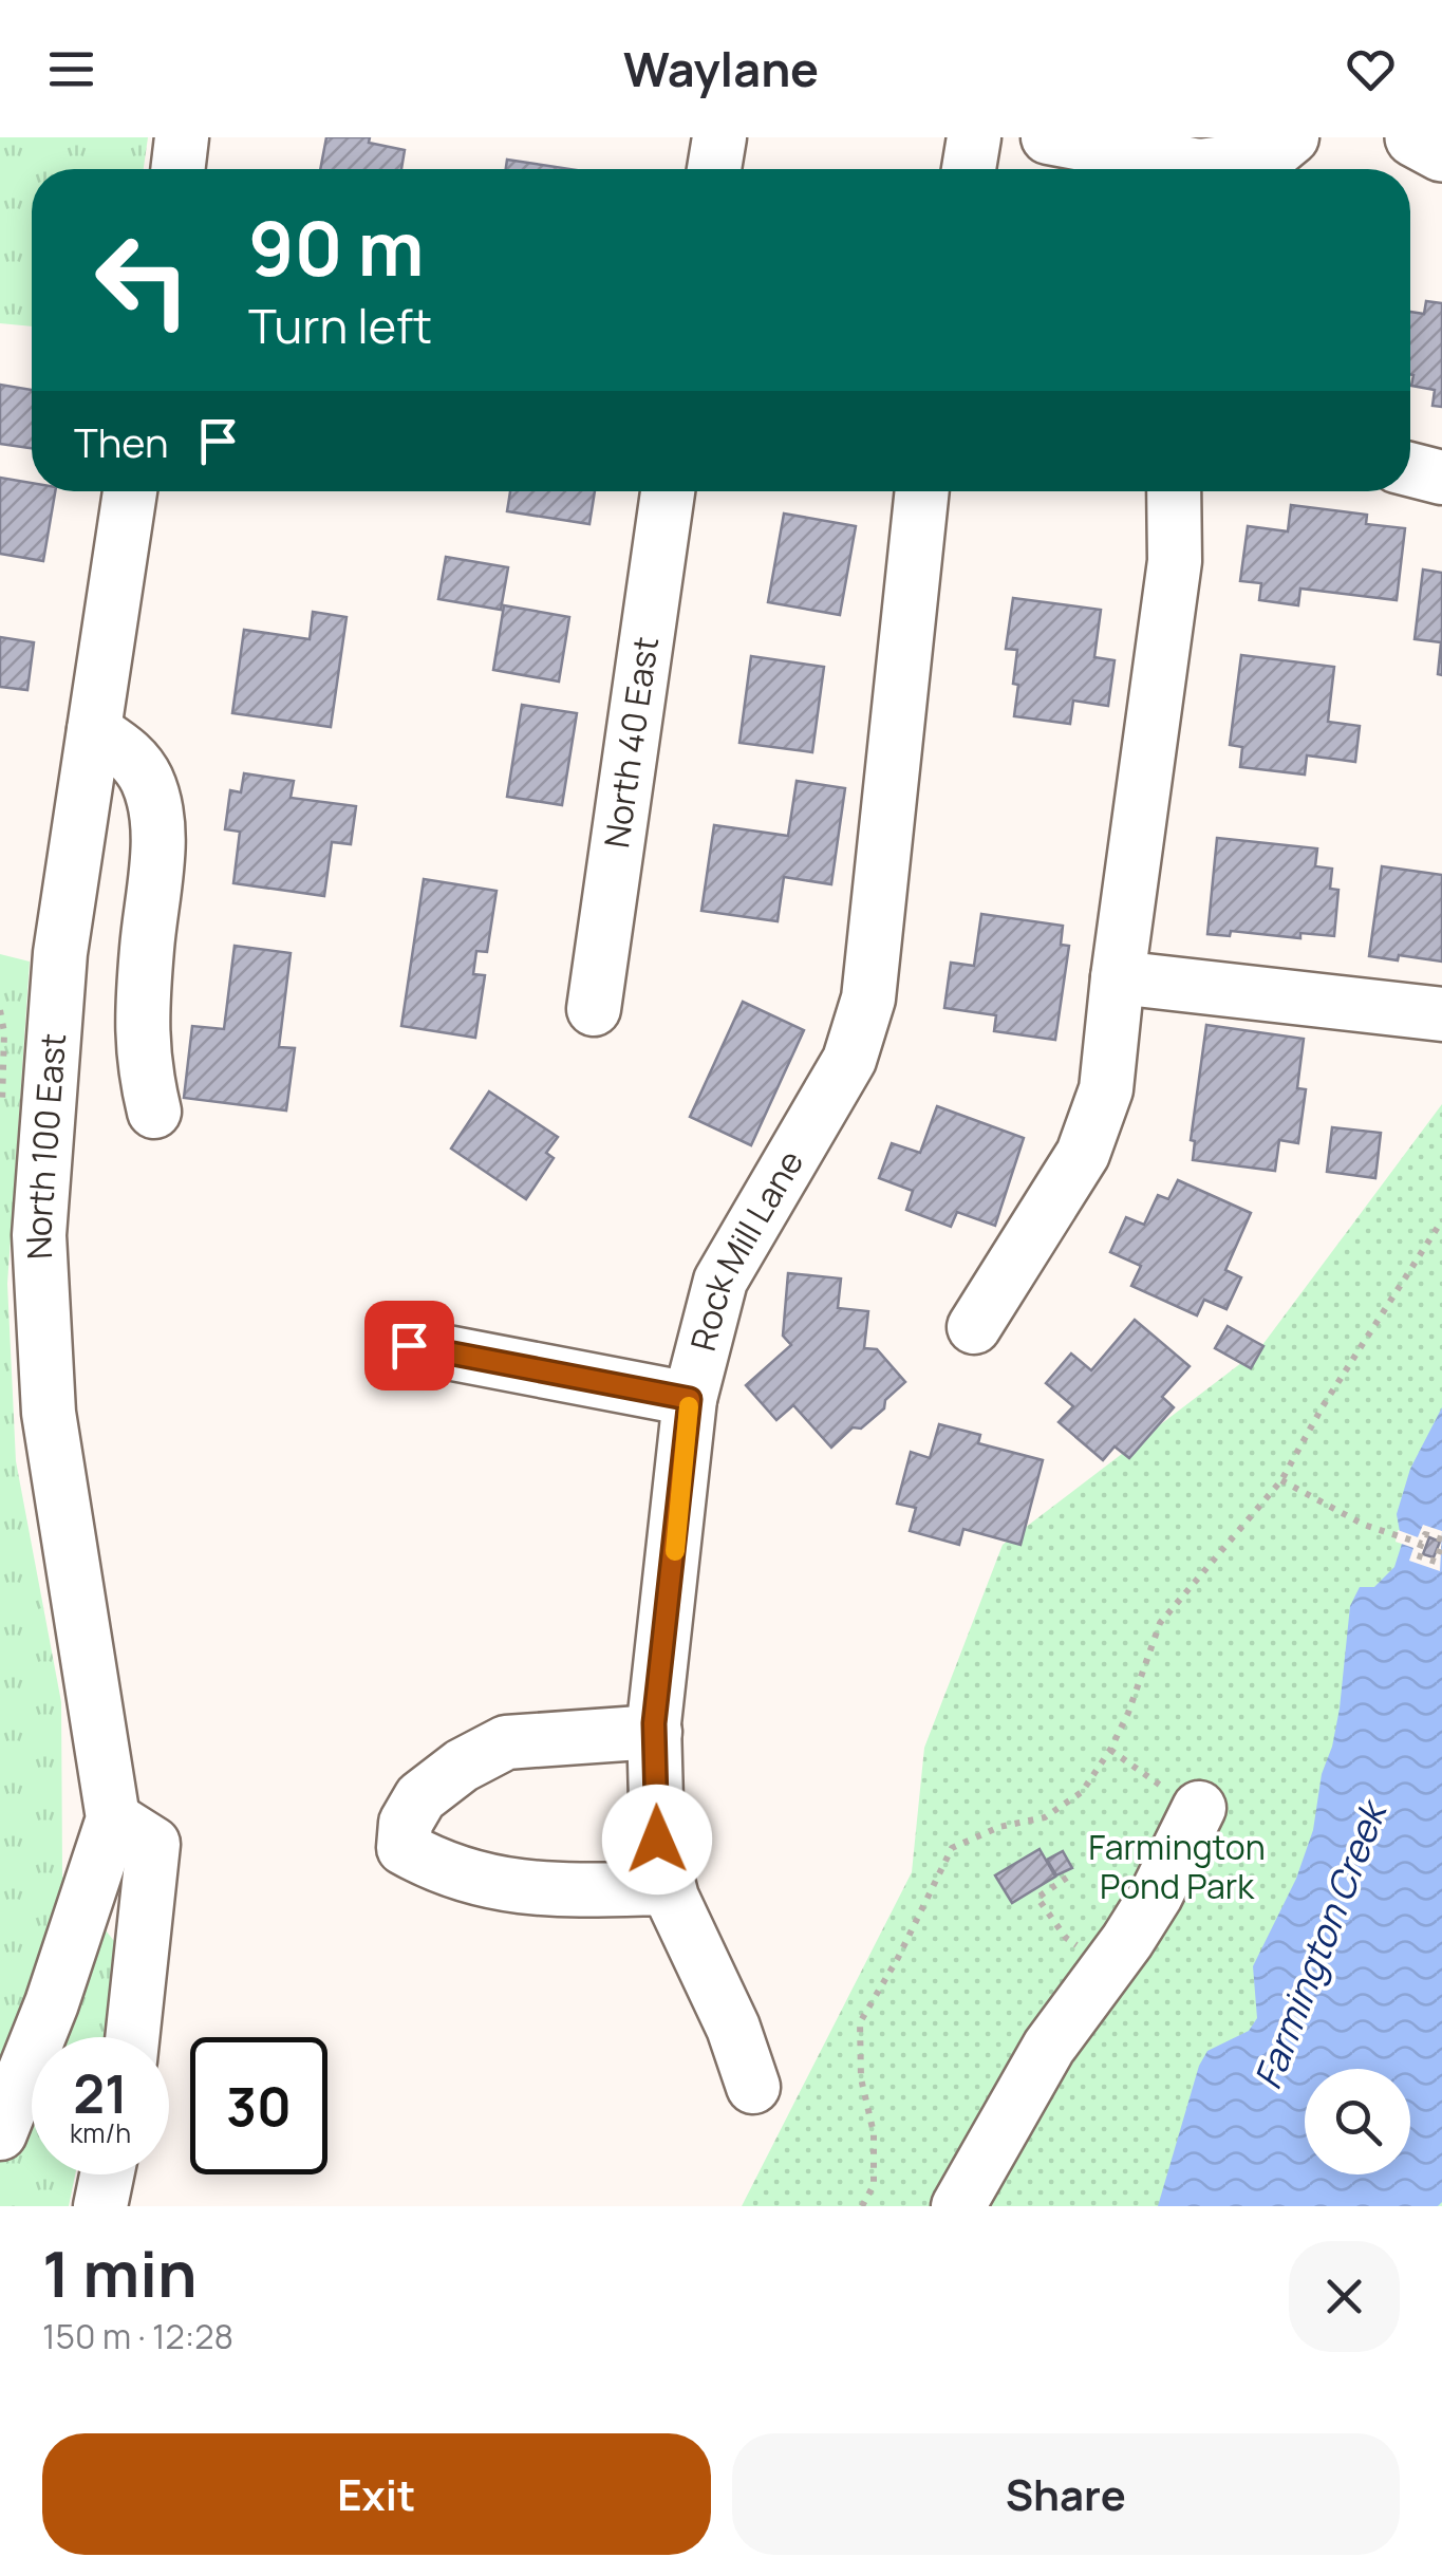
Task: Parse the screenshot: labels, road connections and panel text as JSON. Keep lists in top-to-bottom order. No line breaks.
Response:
{"streets":{"street":["North 40 East","North 100 East","Rock Mill Lane"]},"water":["Farmington Creek"],"parks":["Farmington Pond Park"],"page":{"header":"Waylane","turn":["90 m","Turn left"],"then":"Then","speed":"21 km/h","limit":"30","heading":["1 min","150 m · 12:28"],"buttons":["Exit","Share"]}}
